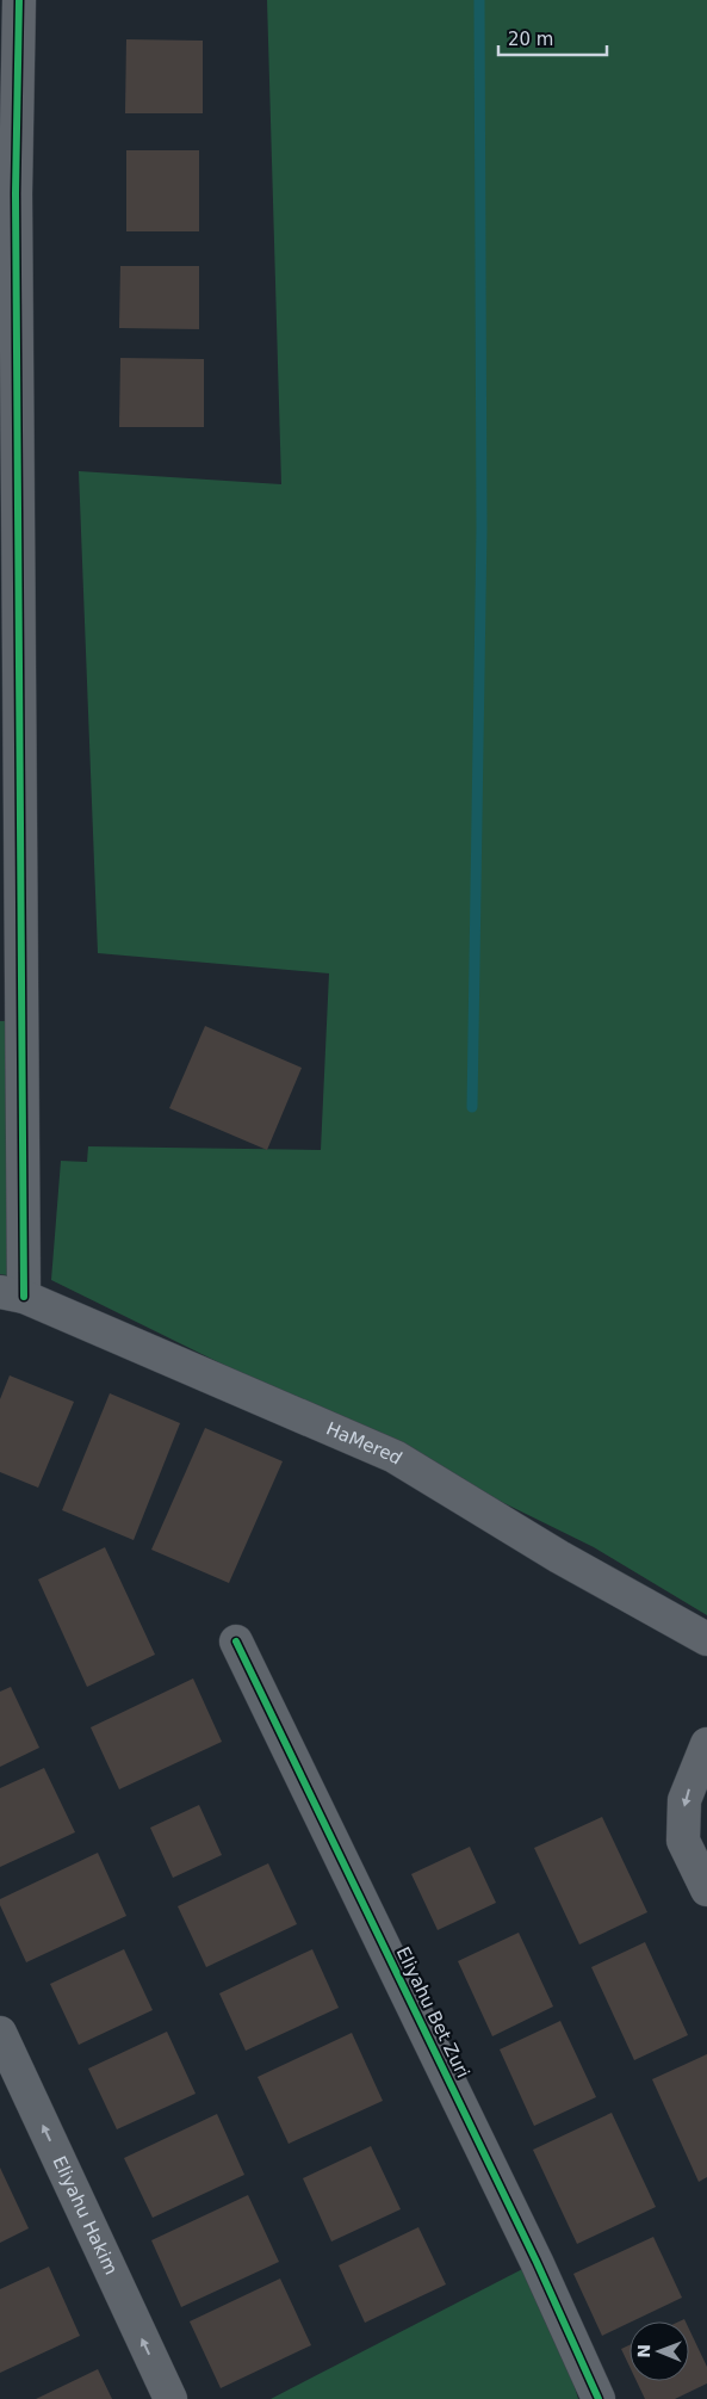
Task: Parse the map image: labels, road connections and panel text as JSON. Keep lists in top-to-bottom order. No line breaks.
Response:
{"streets":{"street":["HaMered","Eliyahu Bet Zuri","Eliyahu Hakim"]},"one_way":["Eliyahu Hakim"],"scale_bar":"20 m","north":"left"}
